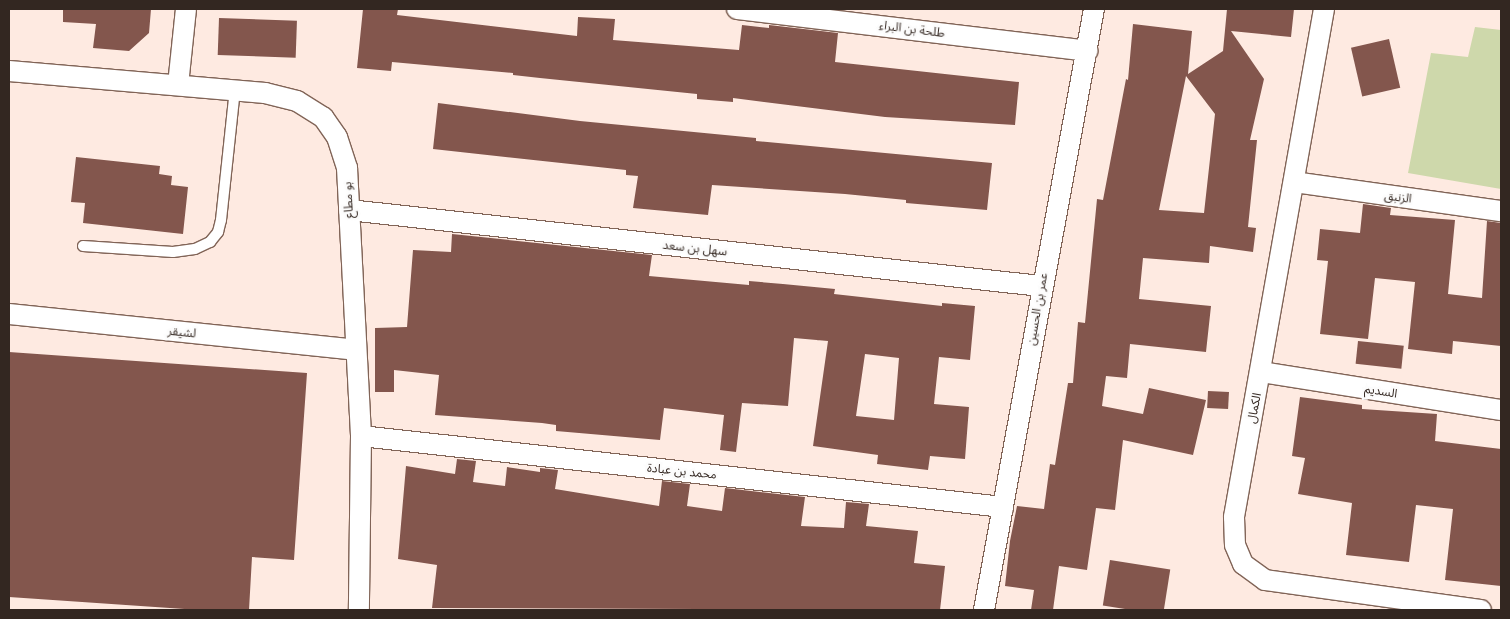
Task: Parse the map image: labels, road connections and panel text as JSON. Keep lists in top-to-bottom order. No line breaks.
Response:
{"streets":{"street":["طلحة بن البراء","الزنبق","بو مطاع","سهل بن سعد","عمر بن الحسين","لشيقر","السديم","الكمال","محمد بن عبادة"]},"crossings":[["طلحة بن البراء","عمر بن الحسين"],["الزنبق","الكمال"],["بو مطاع","سهل بن سعد"],["بو مطاع","لشيقر"],["بو مطاع","محمد بن عبادة"],["سهل بن سعد","عمر بن الحسين"],["عمر بن الحسين","محمد بن عبادة"],["السديم","الكمال"]]}
